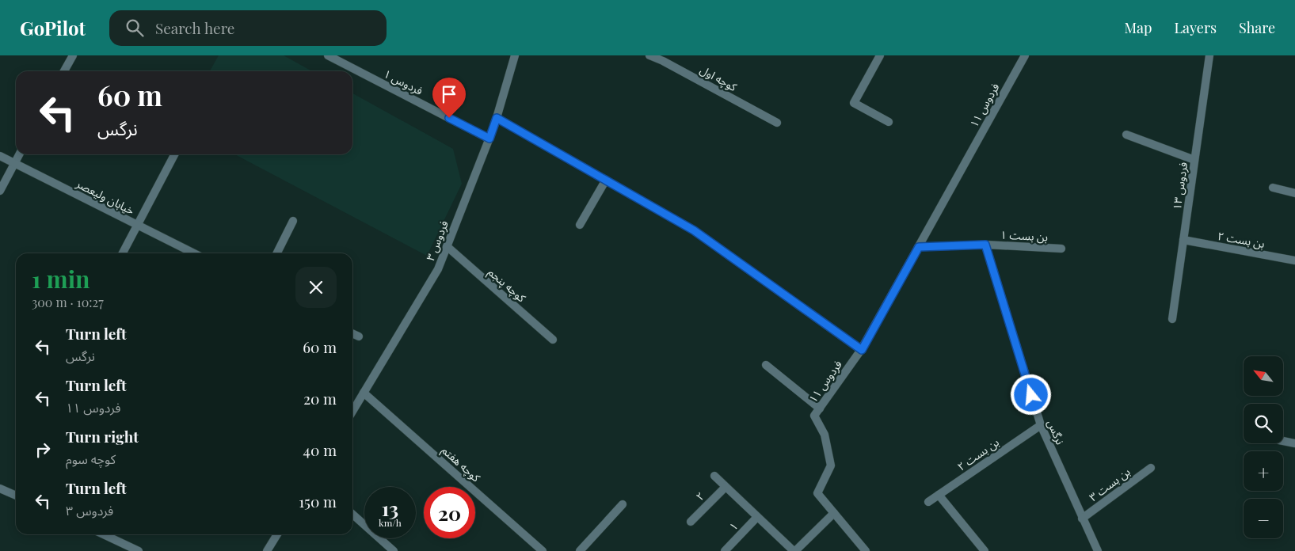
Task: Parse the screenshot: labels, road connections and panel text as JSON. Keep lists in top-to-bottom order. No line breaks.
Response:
{"streets":{"street":["کوچه اول","فردوس ۱","فردوس ۱۱","فردوس ۱۳","خیابان ولیعصر","بن بست ۱","بن بست ۲","فردوس ۳","کوچه پنجم","نرگس","کوچه هفتم","بن بست ۳","۲","۱"]},"crossings":[["فردوس ۱","فردوس ۳"],["فردوس ۱۳","بن بست ۲"],["بن بست ۱","نرگس"],["بن بست ۲","نرگس"],["فردوس ۳","کوچه پنجم"],["فردوس ۳","کوچه هفتم"],["نرگس","بن بست ۳"]],"north":"top left","page":{"header":"GoPilot","search":"Search here","nav":["Map","Layers","Share"],"turn":["60 m","نرگس"],"heading":["1 min","300 m · 10:27"],"list":[{"name":"Turn left","note":"نرگس","value":"60 m"},{"name":"Turn left","note":"فردوس ۱۱","value":"20 m"},{"name":"Turn right","note":"کوچه سوم","value":"40 m"},{"name":"Turn left","note":"فردوس ۳","value":"150 m"}],"map_buttons":["+","−"],"speed":"13 km/h","limit":"20"}}
